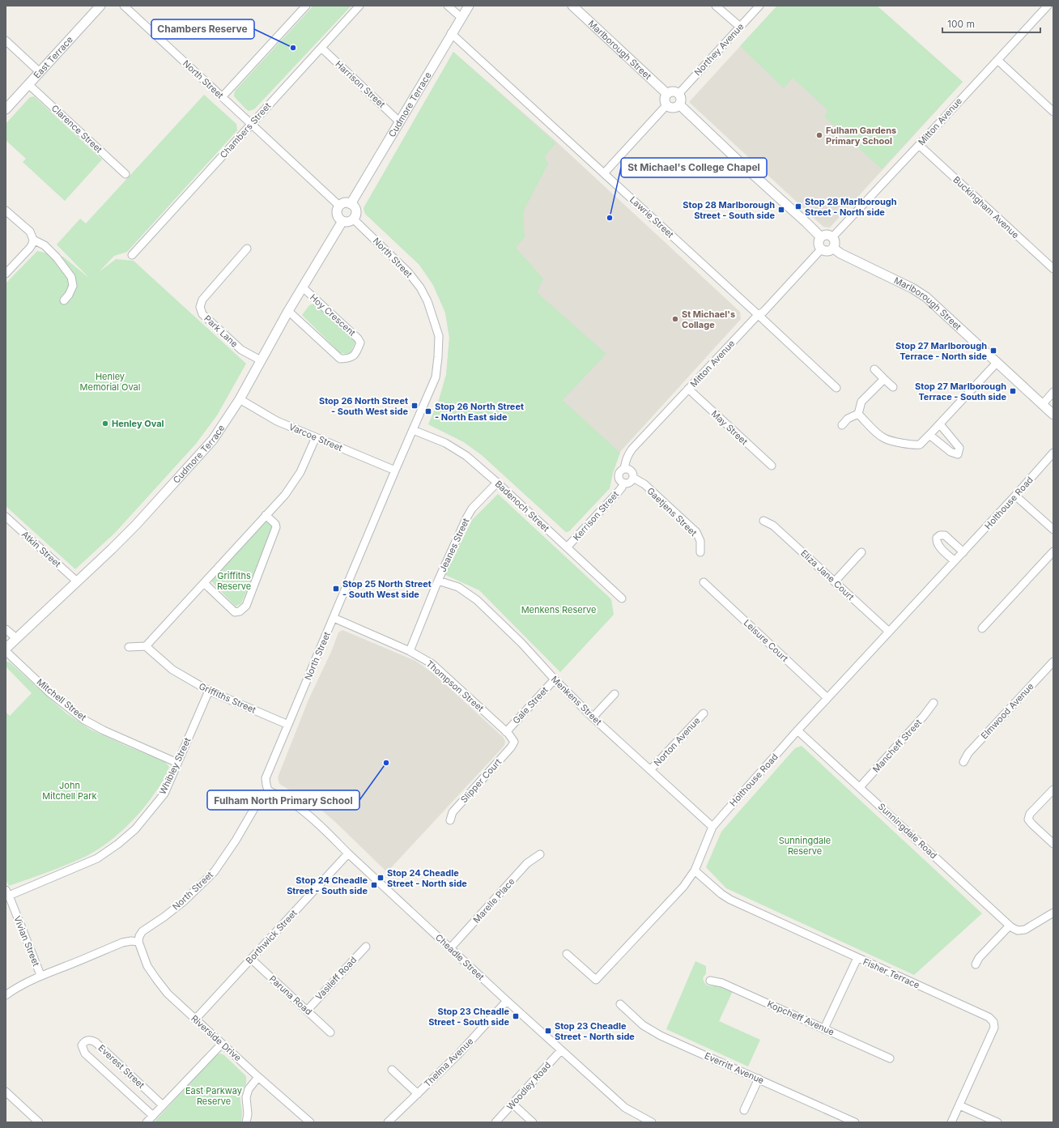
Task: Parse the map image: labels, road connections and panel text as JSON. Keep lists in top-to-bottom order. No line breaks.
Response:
{"streets":{"street":["Marlborough Street","Northey Avenue","East Terrace","North Street","Harrison Street","Cudmore Terrace","Mitton Avenue","Clarence Street","Chambers Street","Buckingham Avenue","Lawrie Street","Hoy Crescent","Park Lane","May Street","Varcoe Street","Holthouse Road","Badenoch Street","Gaetjens Street","Kerrison Street","Jeanes Street","Atkin Street","Eliza Jane Court","Leisure Court","Thompson Street","Griffiths Street","Mitchell Street","Menkens Street","Gale Street","Elmwood Avenue","Norton Avenue","Mancheff Street","Whibley Street","Slipper Court","Sunningdale Road","Marelle Place","Borthwick Street","Vivian Street","Cheadle Street","Fisher Terrace","Vasileff Road","Paruna Road","Kopcheff Avenue","Riverside Drive","Thelma Avenue","Everest Street","Everritt Avenue","Woodley Road"]},"crossings":[["Marlborough Street","Northey Avenue"],["Marlborough Street","Mitton Avenue"],["East Terrace","Clarence Street"],["North Street","Cudmore Terrace"],["North Street","Chambers Street"],["North Street","Varcoe Street"],["North Street","Badenoch Street"],["North Street","Thompson Street"],["North Street","Griffiths Street"],["North Street","Cheadle Street"],["North Street","Riverside Drive"],["Harrison Street","Cudmore Terrace"],["Harrison Street","Chambers Street"],["Cudmore Terrace","Lawrie Street"],["Cudmore Terrace","Hoy Crescent"],["Cudmore Terrace","Park Lane"],["Cudmore Terrace","Varcoe Street"],["Cudmore Terrace","Atkin Street"],["Mitton Avenue","Buckingham Avenue"],["Mitton Avenue","Lawrie Street"],["Mitton Avenue","May Street"],["Mitton Avenue","Gaetjens Street"],["Mitton Avenue","Kerrison Street"],["Holthouse Road","Eliza Jane Court"],["Holthouse Road","Leisure Court"],["Holthouse Road","Menkens Street"],["Holthouse Road","Sunningdale Road"],["Holthouse Road","Fisher Terrace"],["Badenoch Street","Kerrison Street"],["Badenoch Street","Jeanes Street"],["Gaetjens Street","Kerrison Street"],["Jeanes Street","Thompson Street"],["Jeanes Street","Menkens Street"],["Thompson Street","Gale Street"],["Thompson Street","Slipper Court"],["Griffiths Street","Whibley Street"],["Mitchell Street","Whibley Street"],["Menkens Street","Gale Street"],["Menkens Street","Norton Avenue"],["Mancheff Street","Sunningdale Road"],["Whibley Street","Vivian Street"],["Marelle Place","Cheadle Street"],["Borthwick Street","Cheadle Street"],["Borthwick Street","Paruna Road"],["Borthwick Street","Riverside Drive"],["Cheadle Street","Thelma Avenue"],["Cheadle Street","Woodley Road"],["Vasileff Road","Paruna Road"]],"parks":["Henley Memorial Oval","Griffiths Reserve","Menkens Reserve","John Mitchell Park","Sunningdale Reserve","East Parkway Reserve"],"places":{"other":["Chambers Reserve","Fulham Gardens Primary School","St Michael's College Chapel","St Michael's Collage","Henley Oval","Fulham North Primary School"],"transit":["Stop 28 Marlborough Street - North side","Stop 28 Marlborough Street - South side","Stop 27 Marlborough Terrace - North side","Stop 27 Marlborough Terrace - South side","Stop 26 North Street - South West side","Stop 26 North Street - North East side","Stop 25 North Street - South West side","Stop 24 Cheadle Street - North side","Stop 24 Cheadle Street - South side","Stop 23 Cheadle Street - South side","Stop 23 Cheadle Street - North side"]},"scale_bar":"100 m"}
